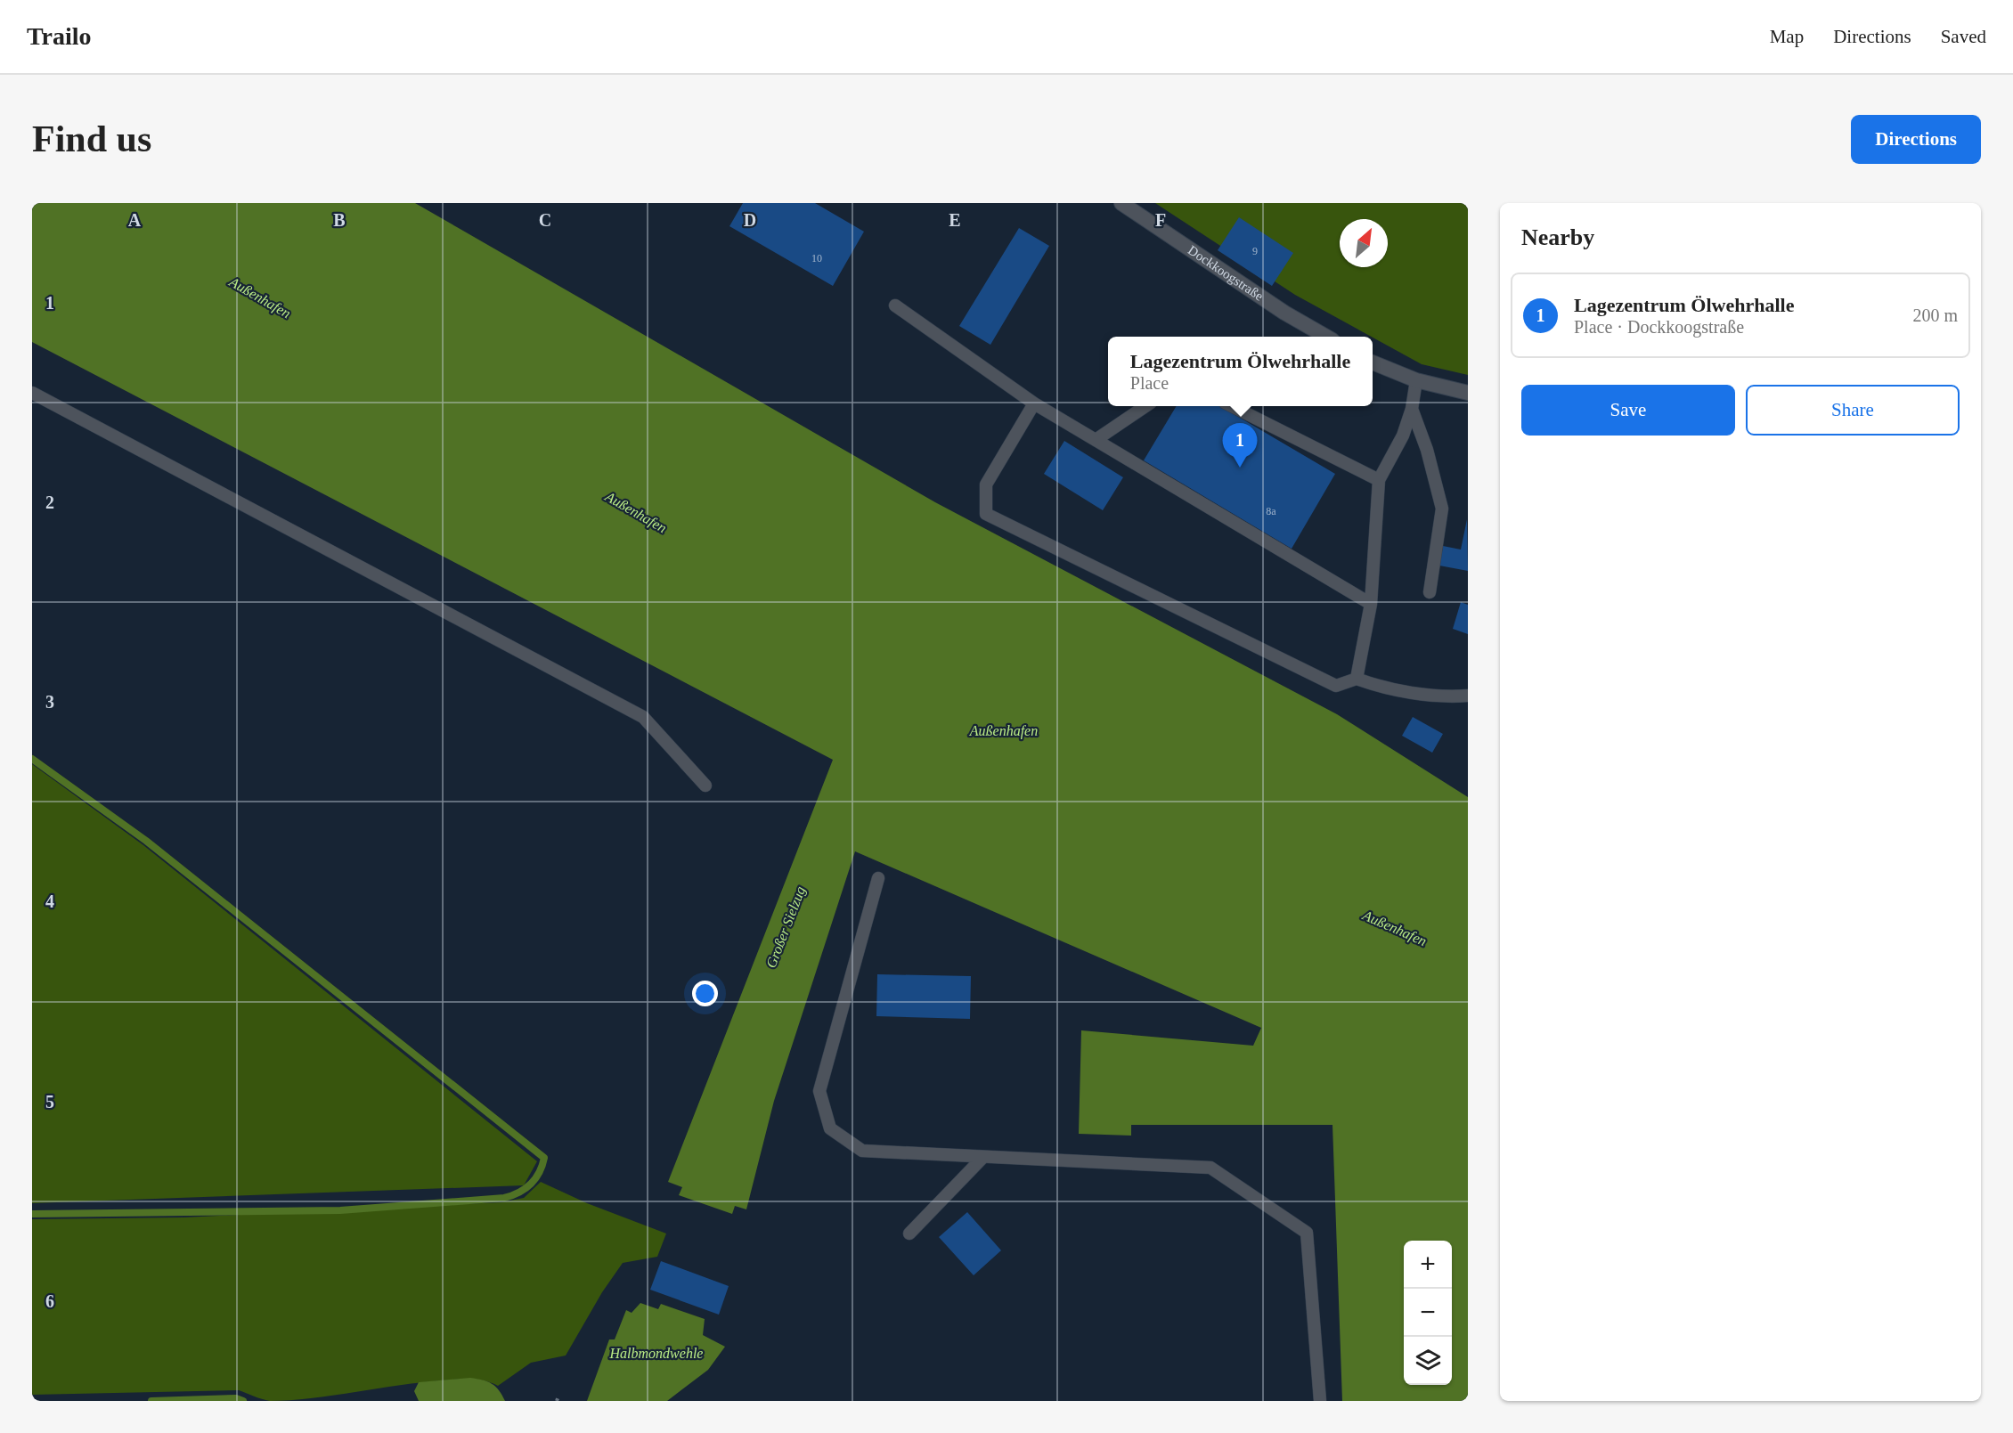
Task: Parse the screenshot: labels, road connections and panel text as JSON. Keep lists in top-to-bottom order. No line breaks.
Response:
{"streets":{"street":["Dockkoogstraße"]},"water":["Außenhafen","Großer Sielzug","Halbmondwehle"],"house_numbers":["9","10","8a"],"north":"top right","page":{"header":"Trailo","nav":["Map","Directions","Saved"],"buttons":["Directions",["Save","Share"]],"title":"Find us","heading":"Nearby","list":[{"mark":"1","name":"Lagezentrum Ölwehrhalle","note":"Place · Dockkoogstraße","value":"200 m"}],"popup":["Lagezentrum Ölwehrhalle","Place"],"pins":"1","map_buttons":["+","−"]},"grid":{"columns":["A","B","C","D","E","F"],"rows":["1","2","3","4","5","6"]}}
